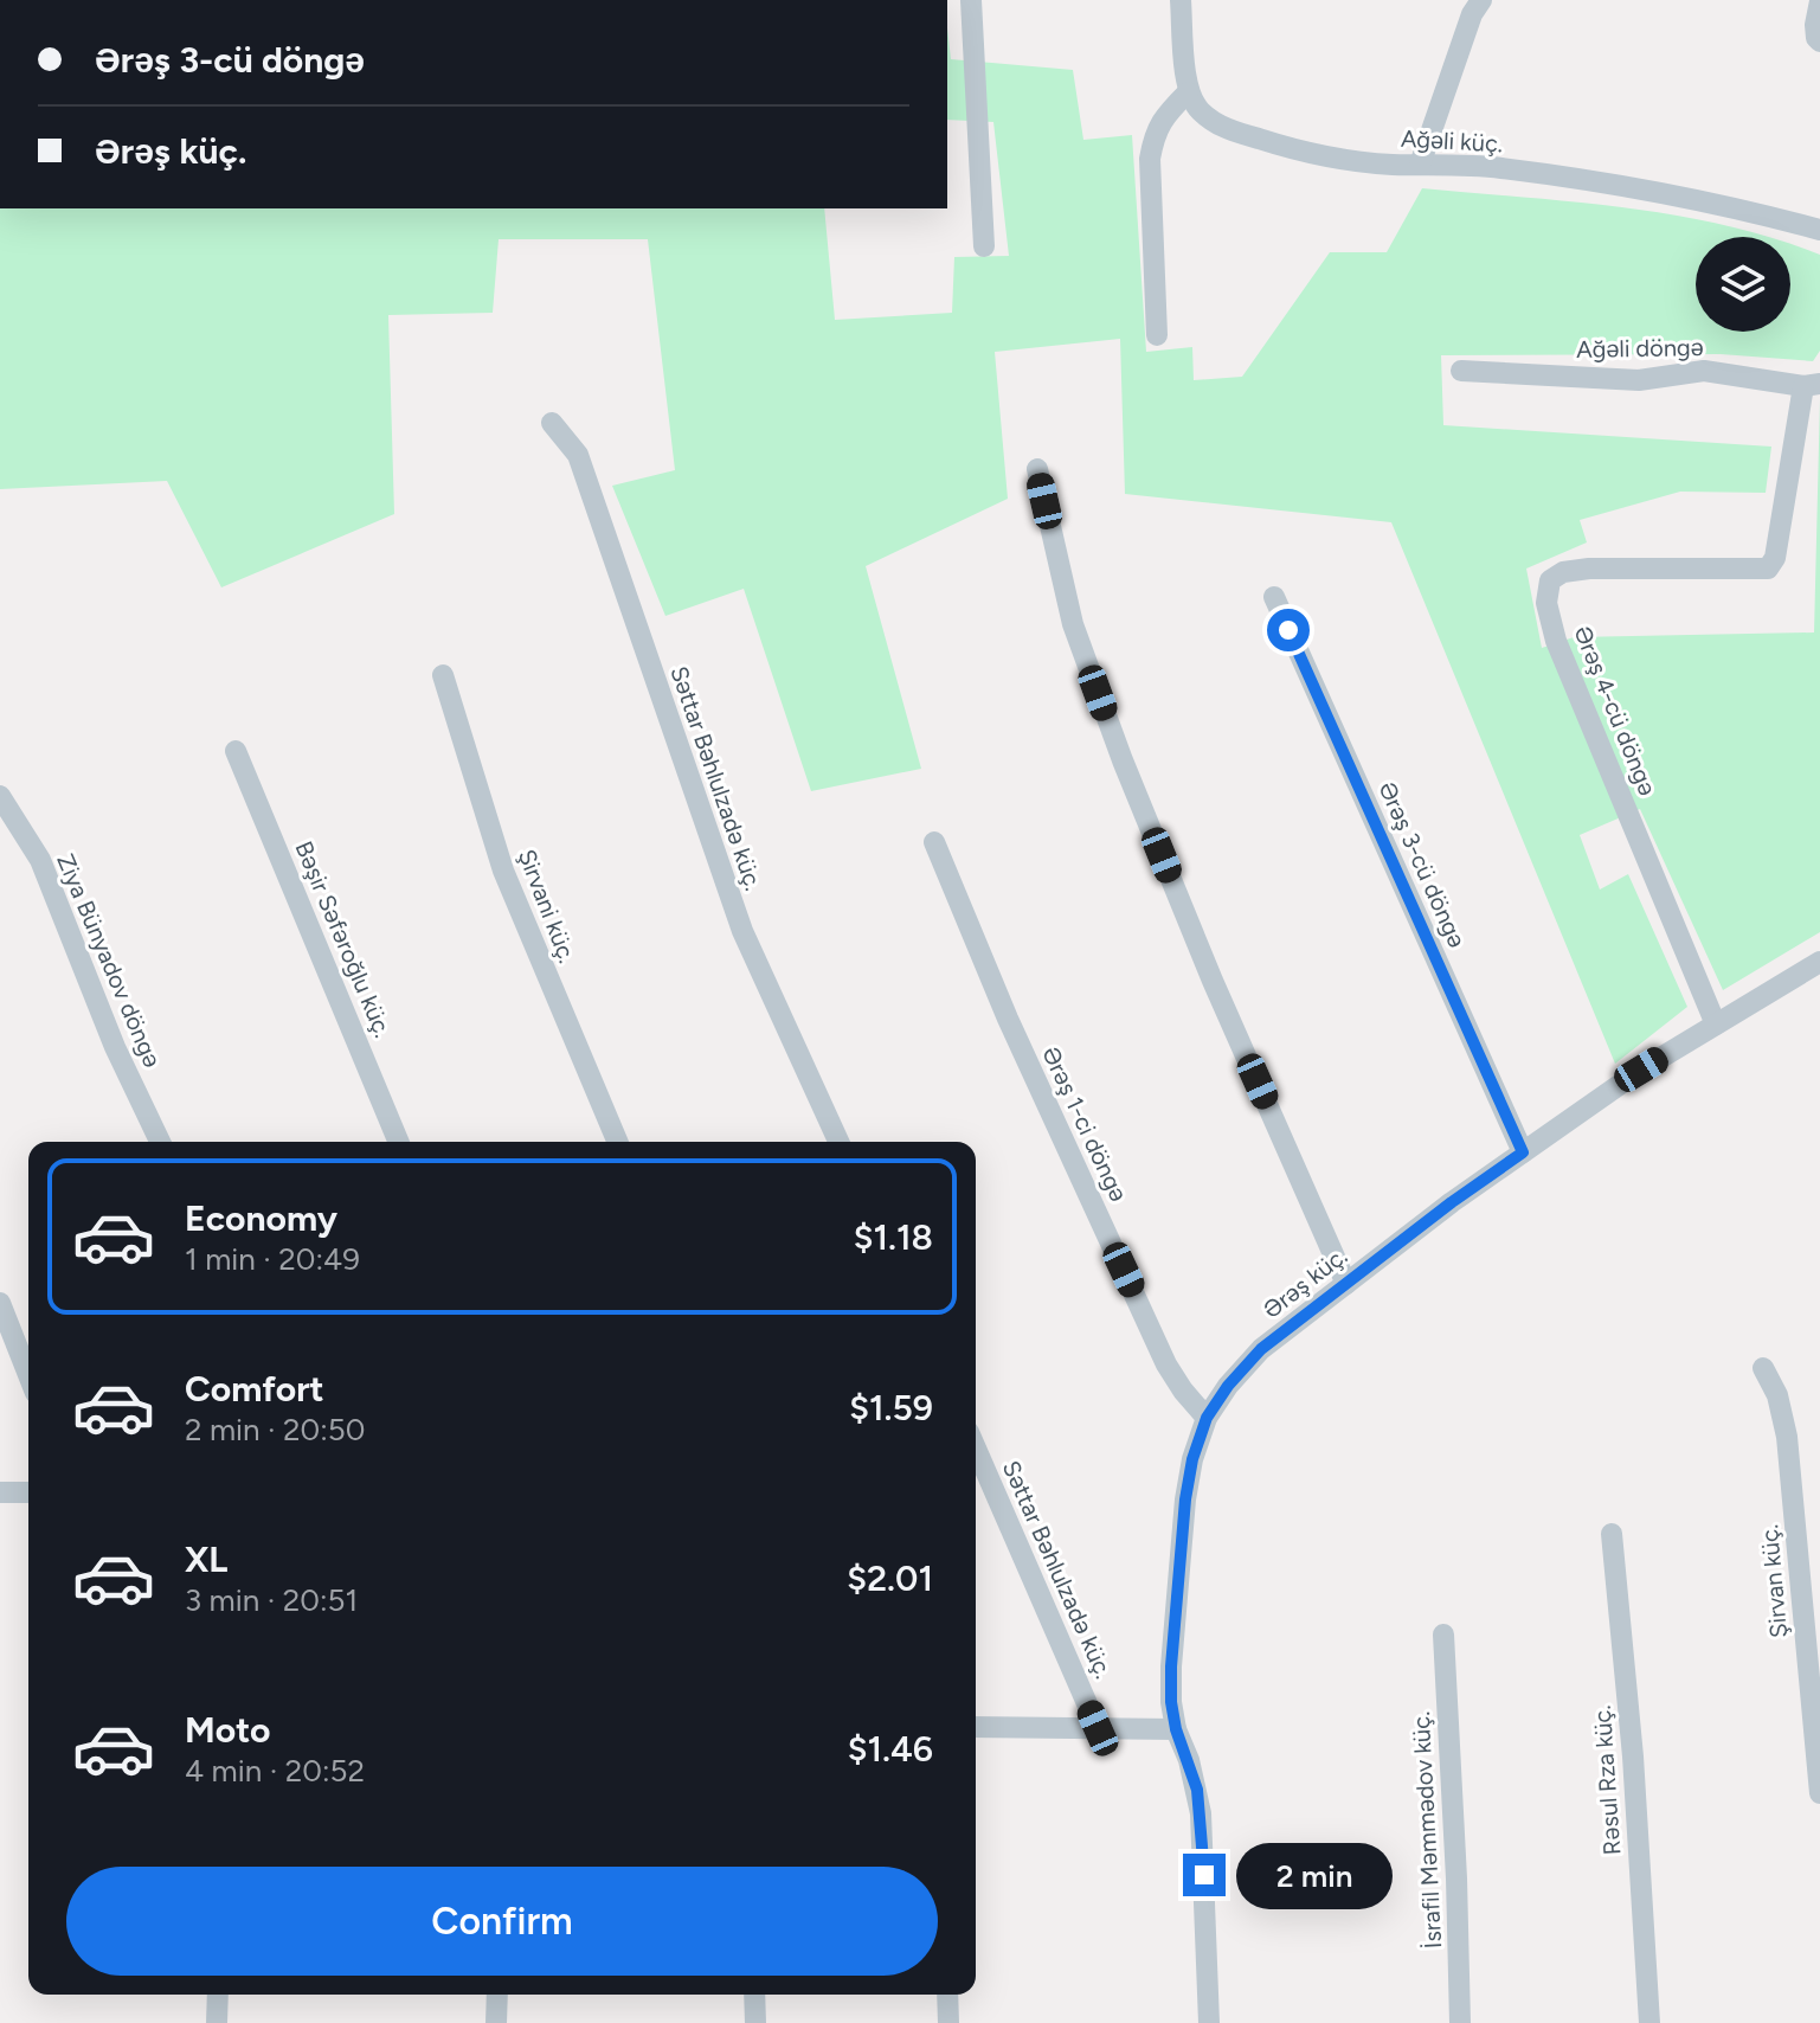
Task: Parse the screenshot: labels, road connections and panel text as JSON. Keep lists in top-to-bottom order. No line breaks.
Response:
{"streets":{"street":["Ağəli küç.","Ağəli döngə","Ərəş 4-cü döngə","Səttar Bəhlulzadə küç.","Ərəş 3-cü döngə","Şirvani küç.","Bəşir Səfəroğlu küç.","Ziya Bünyadov döngə","Ərəş 1-ci döngə","Ərəş küç.","Şirvan küç.","Rəsul Rza küç.","İsrafil Məmmədov küç."]},"crossings":[["Ağəli döngə","Ərəş 4-cü döngə"],["Ərəş 4-cü döngə","Ərəş küç."],["Ərəş 3-cü döngə","Ərəş küç."],["Ərəş 1-ci döngə","Ərəş küç."]],"page":{"banner":["Ərəş 3-cü döngə","Ərəş küç."],"list":[{"name":"Economy","note":"1 min · 20:49","value":"$1.18"},{"name":"Comfort","note":"2 min · 20:50","value":"$1.59"},{"name":"XL","note":"3 min · 20:51","value":"$2.01"},{"name":"Moto","note":"4 min · 20:52","value":"$1.46"}],"bubble":"2 min","buttons":"Confirm"}}
